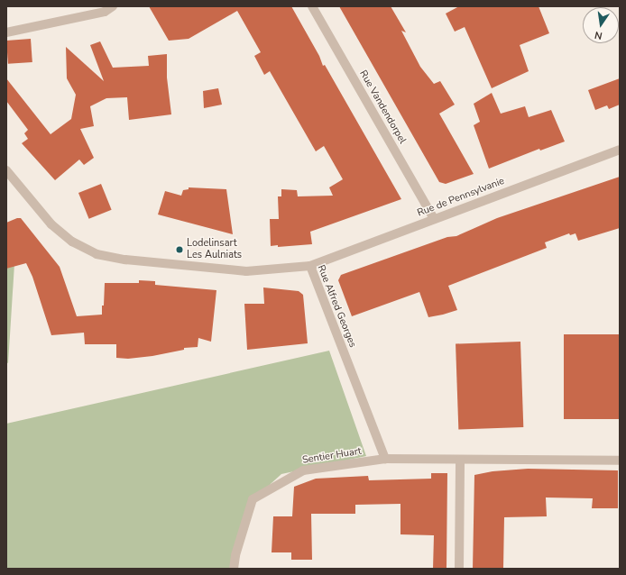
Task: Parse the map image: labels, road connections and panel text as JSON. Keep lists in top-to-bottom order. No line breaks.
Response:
{"streets":{"street":["Rue Vandendorpel","Rue de Pennsylvanie","Rue Alfred Georges","Sentier Huart"]},"crossings":[["Rue Vandendorpel","Rue de Pennsylvanie"],["Rue de Pennsylvanie","Rue Alfred Georges"],["Rue Alfred Georges","Sentier Huart"]],"places":["Lodelinsart Les Aulniats"],"north":"bottom"}
